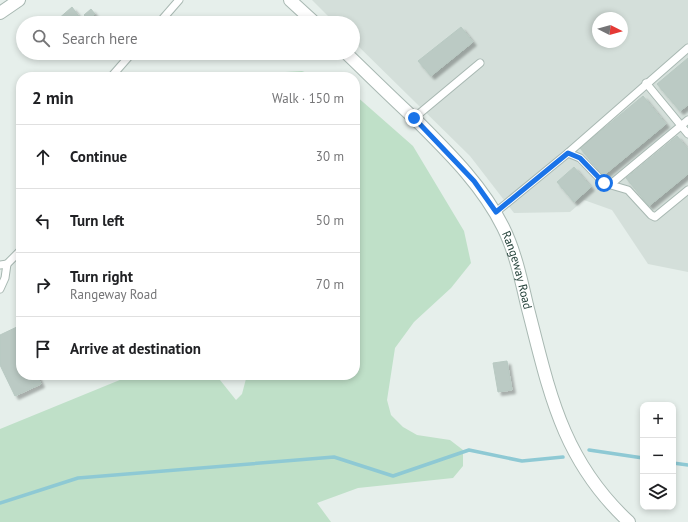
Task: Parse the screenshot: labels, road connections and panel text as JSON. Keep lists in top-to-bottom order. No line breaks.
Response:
{"streets":{"street":["Rangeway Road"]},"north":"right","page":{"search":"Search here","heading":["2 min","Walk · 150 m"],"list":[["Continue","30 m"],["Turn left","50 m"],["Turn right","Rangeway Road","70 m"],"Arrive at destination"],"map_buttons":["+","−"]}}
